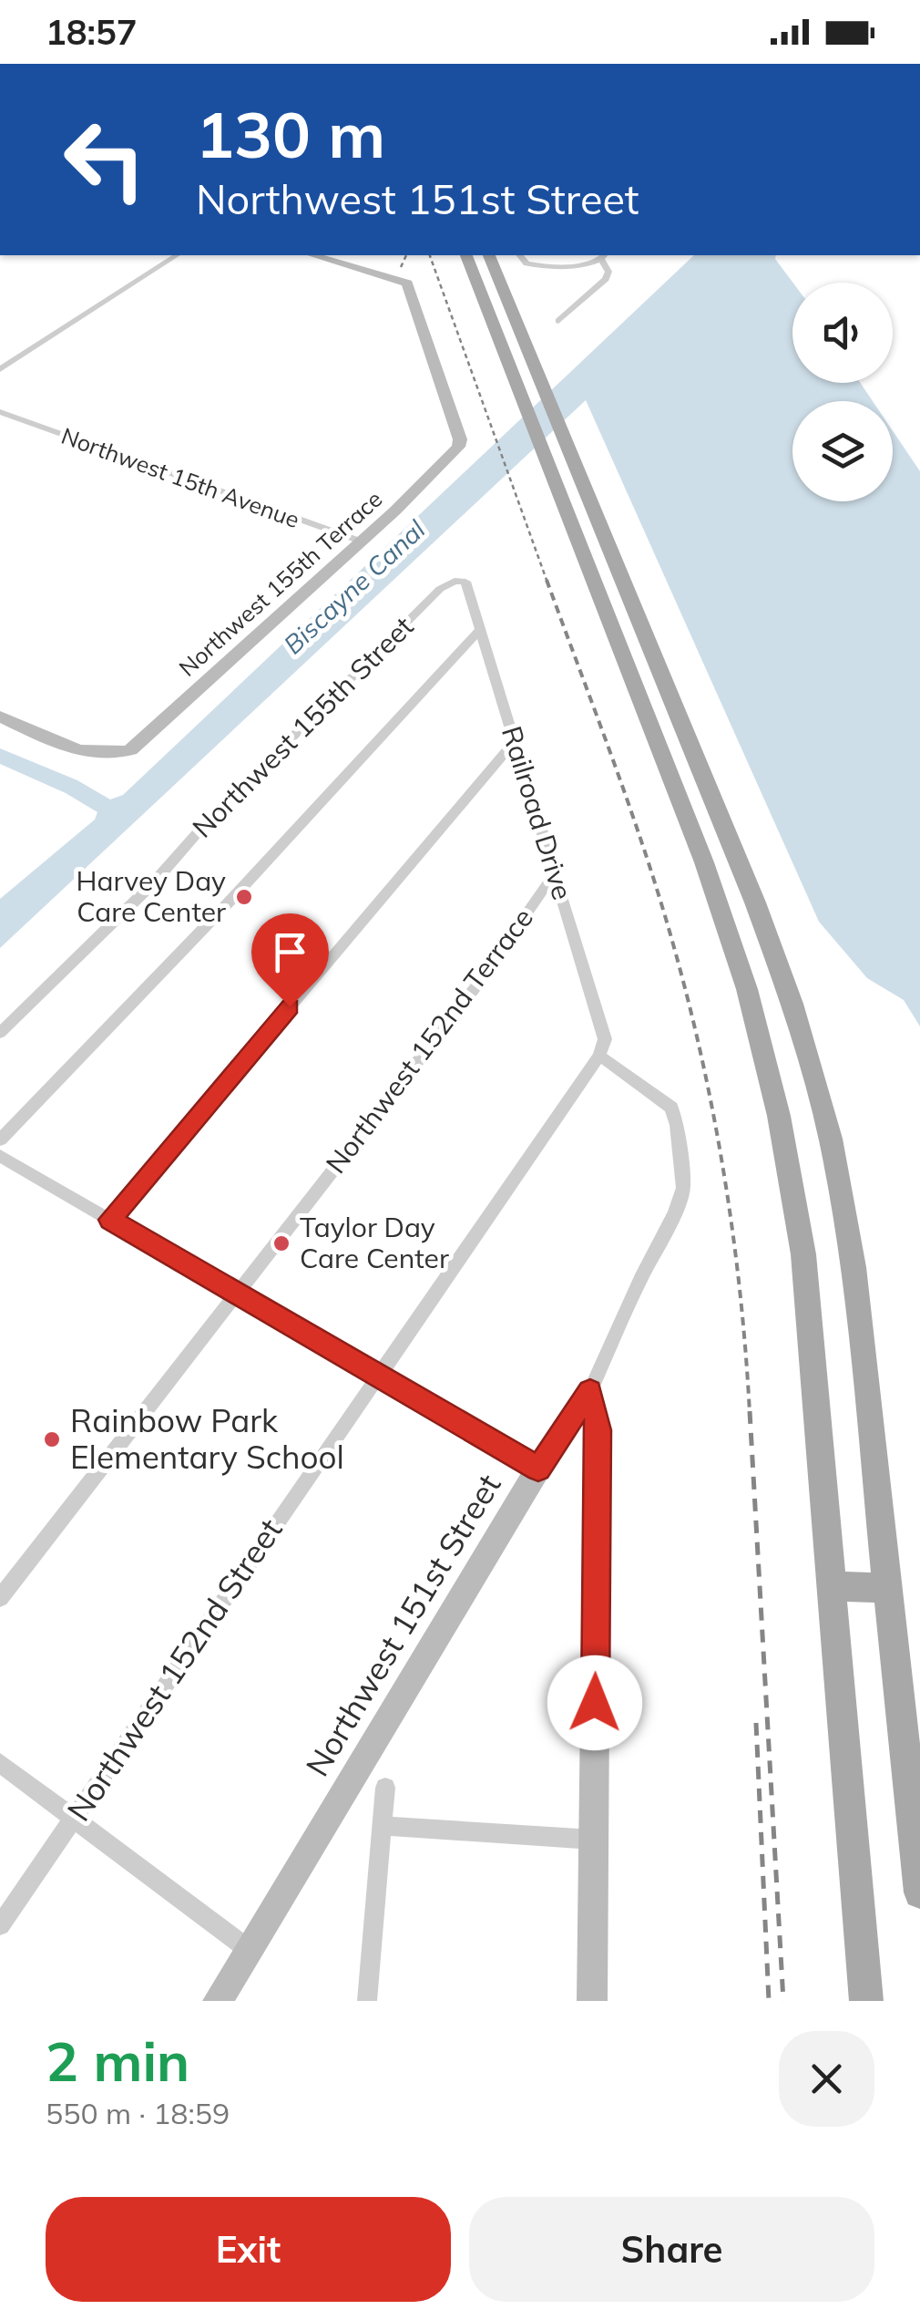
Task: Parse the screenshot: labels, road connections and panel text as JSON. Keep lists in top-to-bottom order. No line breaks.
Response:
{"streets":{"street":["Northwest 15th Avenue","Northwest 155th Terrace","Northwest 155th Street","Railroad Drive","Northwest 152nd Terrace","Northwest 151st Street","Northwest 152nd Street"]},"crossings":[["Northwest 15th Avenue","Northwest 155th Terrace"],["Northwest 155th Street","Railroad Drive"],["Railroad Drive","Northwest 152nd Terrace"],["Railroad Drive","Northwest 151st Street"],["Railroad Drive","Northwest 152nd Street"],["Northwest 151st Street","Northwest 152nd Street"]],"water":["Biscayne Canal"],"places":["Harvey Day Care Center","Taylor Day Care Center","Rainbow Park Elementary School"],"page":{"status":"18:57","turn":["130 m","Northwest 151st Street"],"heading":["2 min","550 m · 18:59"],"buttons":["Exit","Share"]}}
